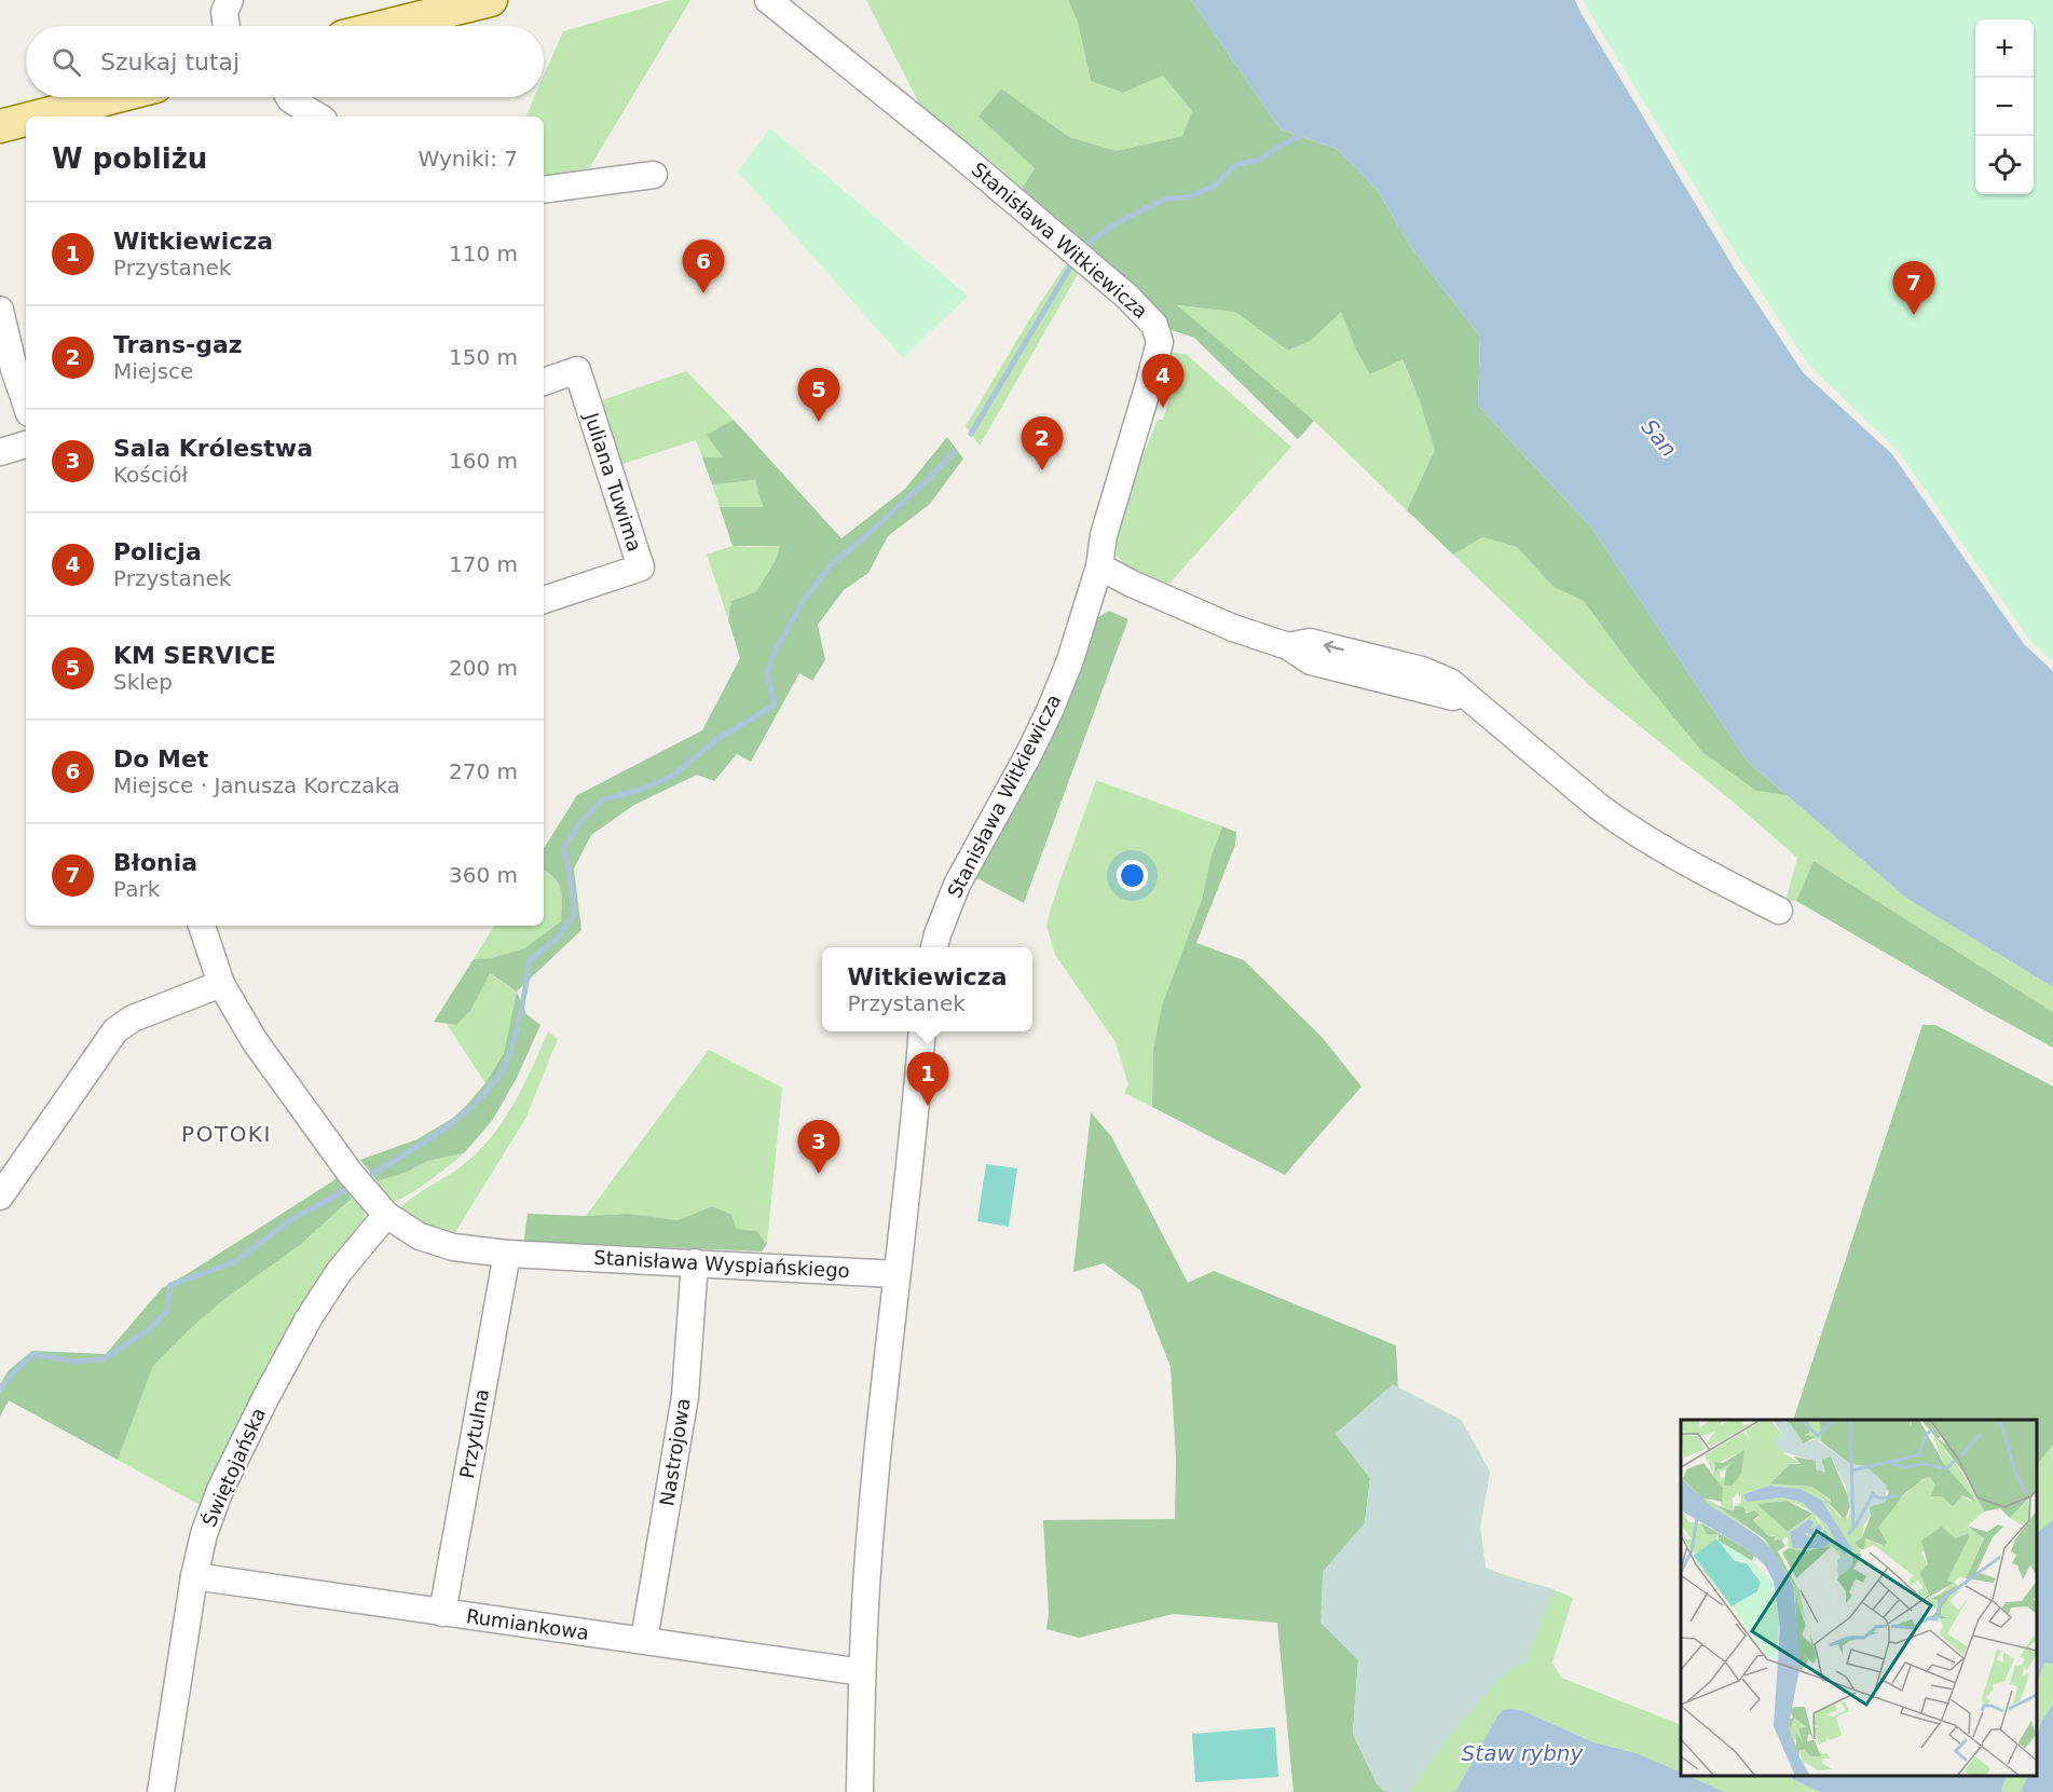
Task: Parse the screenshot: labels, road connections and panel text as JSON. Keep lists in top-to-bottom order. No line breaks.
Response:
{"streets":{"street":["Stanisława Witkiewicza","Juliana Tuwima","Stanisława Wyspiańskiego","Przytulna","Nastrojowa","Świętojańska","Rumiankowa"]},"crossings":[["Stanisława Wyspiańskiego","Przytulna"],["Stanisława Wyspiańskiego","Nastrojowa"],["Stanisława Wyspiańskiego","Świętojańska"],["Przytulna","Rumiankowa"],["Nastrojowa","Rumiankowa"],["Świętojańska","Rumiankowa"]],"districts":["POTOKI"],"water":["San","Staw rybny"],"page":{"map_buttons":["+","−"],"search":"Szukaj tutaj","heading":["W pobliżu","Wyniki: 7"],"list":[{"mark":"1","name":"Witkiewicza","note":"Przystanek","value":"110 m"},{"mark":"2","name":"Trans-gaz","note":"Miejsce","value":"150 m"},{"mark":"3","name":"Sala Królestwa","note":"Kościół","value":"160 m"},{"mark":"4","name":"Policja","note":"Przystanek","value":"170 m"},{"mark":"5","name":"KM SERVICE","note":"Sklep","value":"200 m"},{"mark":"6","name":"Do Met","note":"Miejsce · Janusza Korczaka","value":"270 m"},{"mark":"7","name":"Błonia","note":"Park","value":"360 m"}],"pins":["6","7","4","5","2","1","3"],"popup":["Witkiewicza","Przystanek"]}}
